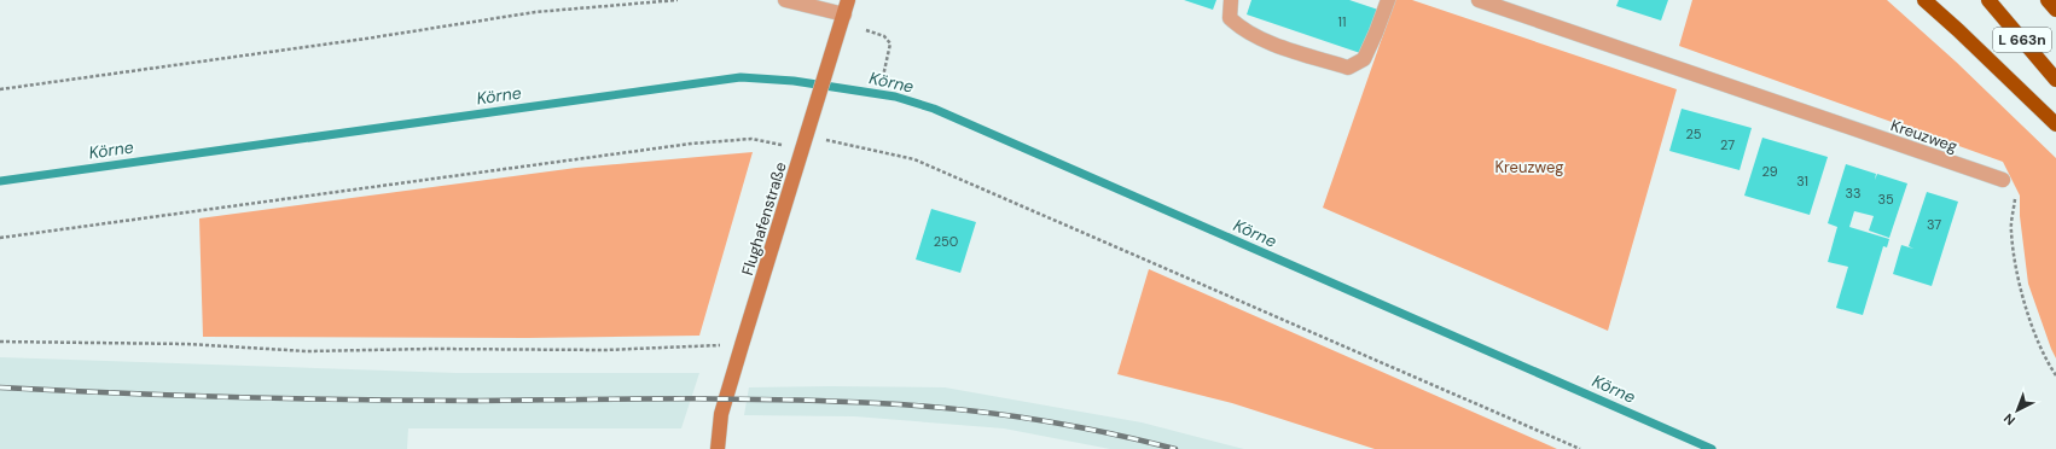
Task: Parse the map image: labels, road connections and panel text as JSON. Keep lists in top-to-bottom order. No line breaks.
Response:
{"streets":{"highway":["L 663n"],"main road":["Flughafenstraße"],"street":["Kreuzweg"]},"water":["Körne"],"parks":["Kreuzweg"],"house_numbers":["11","25","27","29","31","33","35","37","250"],"north":"bottom left"}
